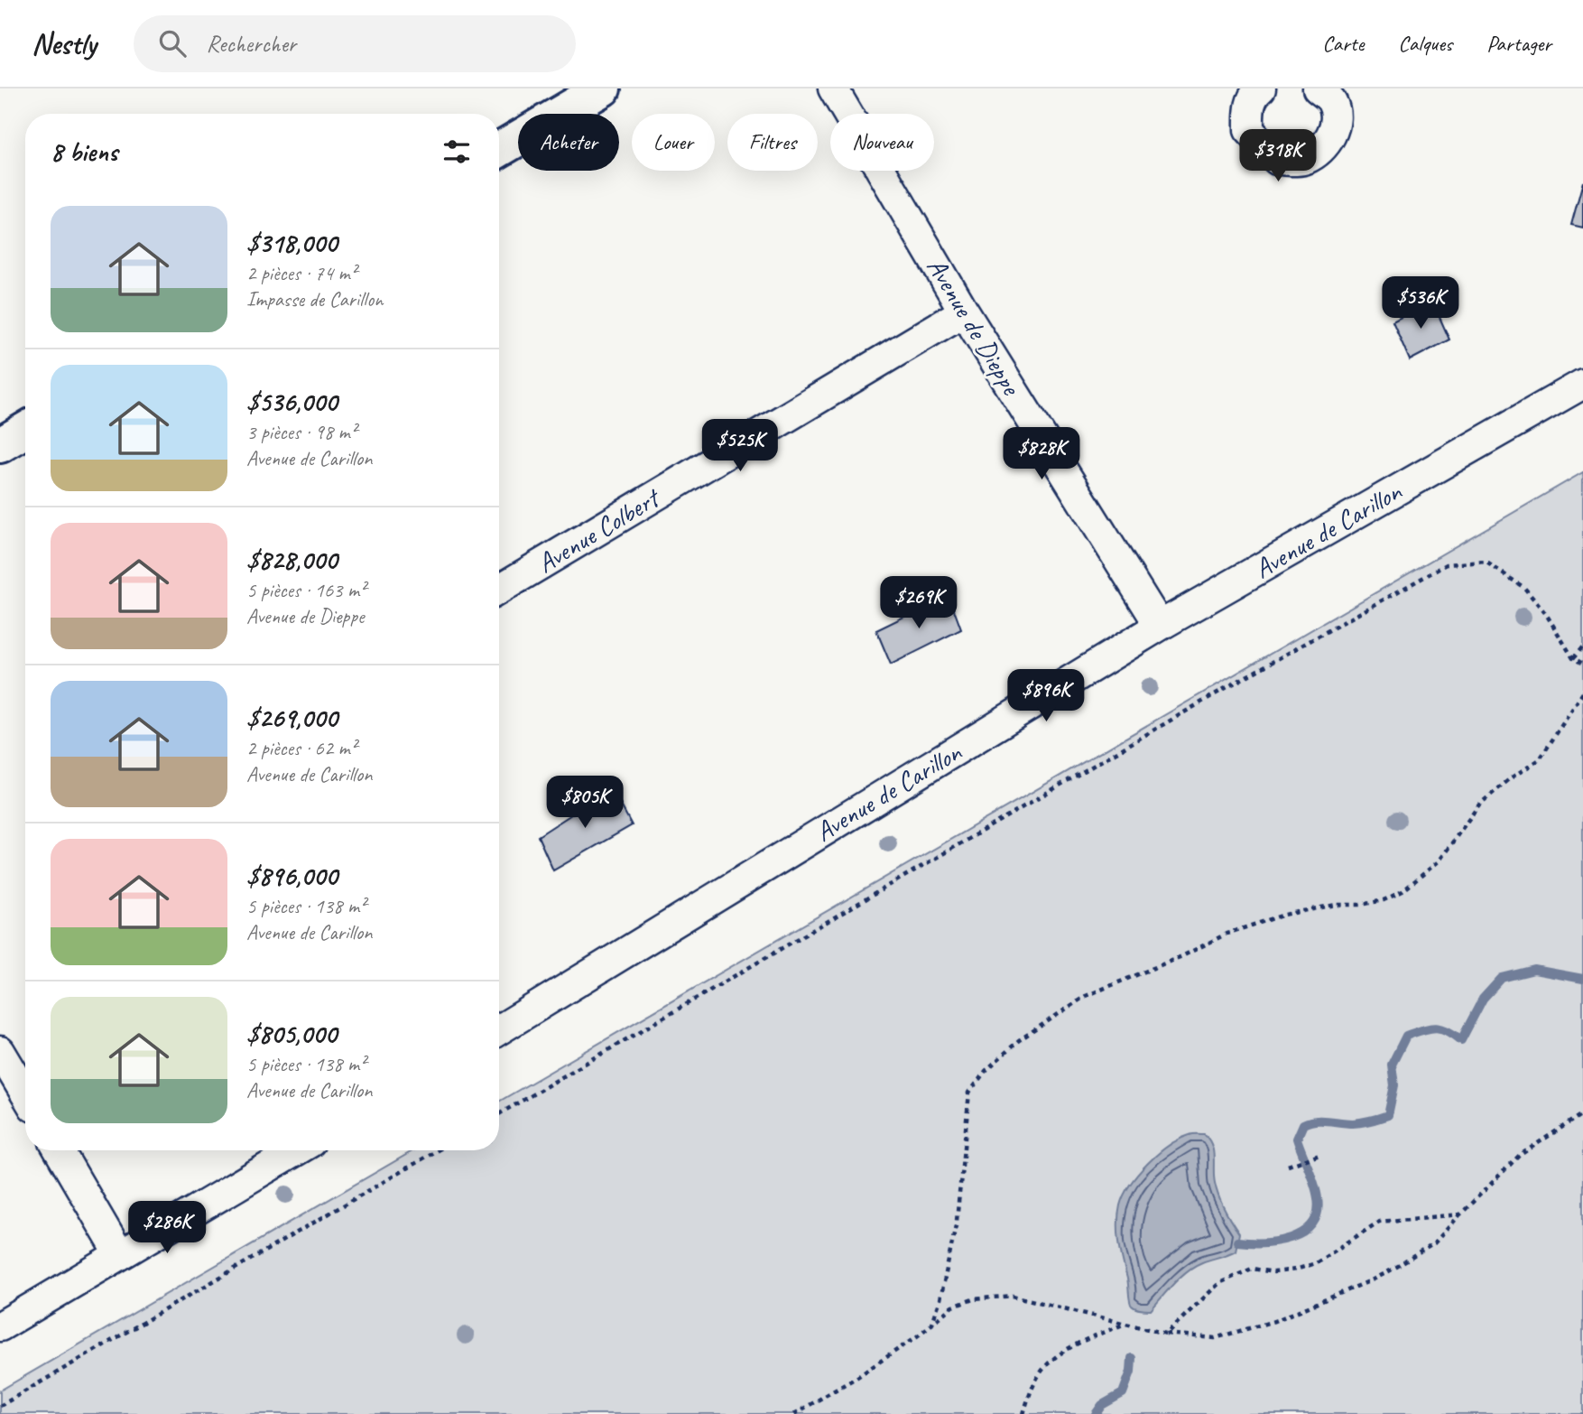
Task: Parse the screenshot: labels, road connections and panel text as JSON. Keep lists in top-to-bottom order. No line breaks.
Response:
{"streets":{"street":["Avenue de Dieppe","Avenue de Carillon","Avenue Colbert"]},"crossings":[["Avenue de Dieppe","Avenue de Carillon"],["Avenue de Dieppe","Avenue Colbert"]],"page":{"header":"Nestly","search":"Rechercher","nav":["Carte","Calques","Partager"],"chip":["Acheter","Louer","Filtres","Nouveau"],"heading":"8 biens","price":["$318K","$536K","$525K","$828K","$269K","$896K","$805K","$286K"],"list":[{"name":"$318,000","note":"2 pièces · 74 m² · Impasse de Carillon"},{"name":"$536,000","note":"3 pièces · 98 m² · Avenue de Carillon"},{"name":"$828,000","note":"5 pièces · 163 m² · Avenue de Dieppe"},{"name":"$269,000","note":"2 pièces · 62 m² · Avenue de Carillon"},{"name":"$896,000","note":"5 pièces · 138 m² · Avenue de Carillon"},{"name":"$805,000","note":"5 pièces · 138 m² · Avenue de Carillon"}]}}
